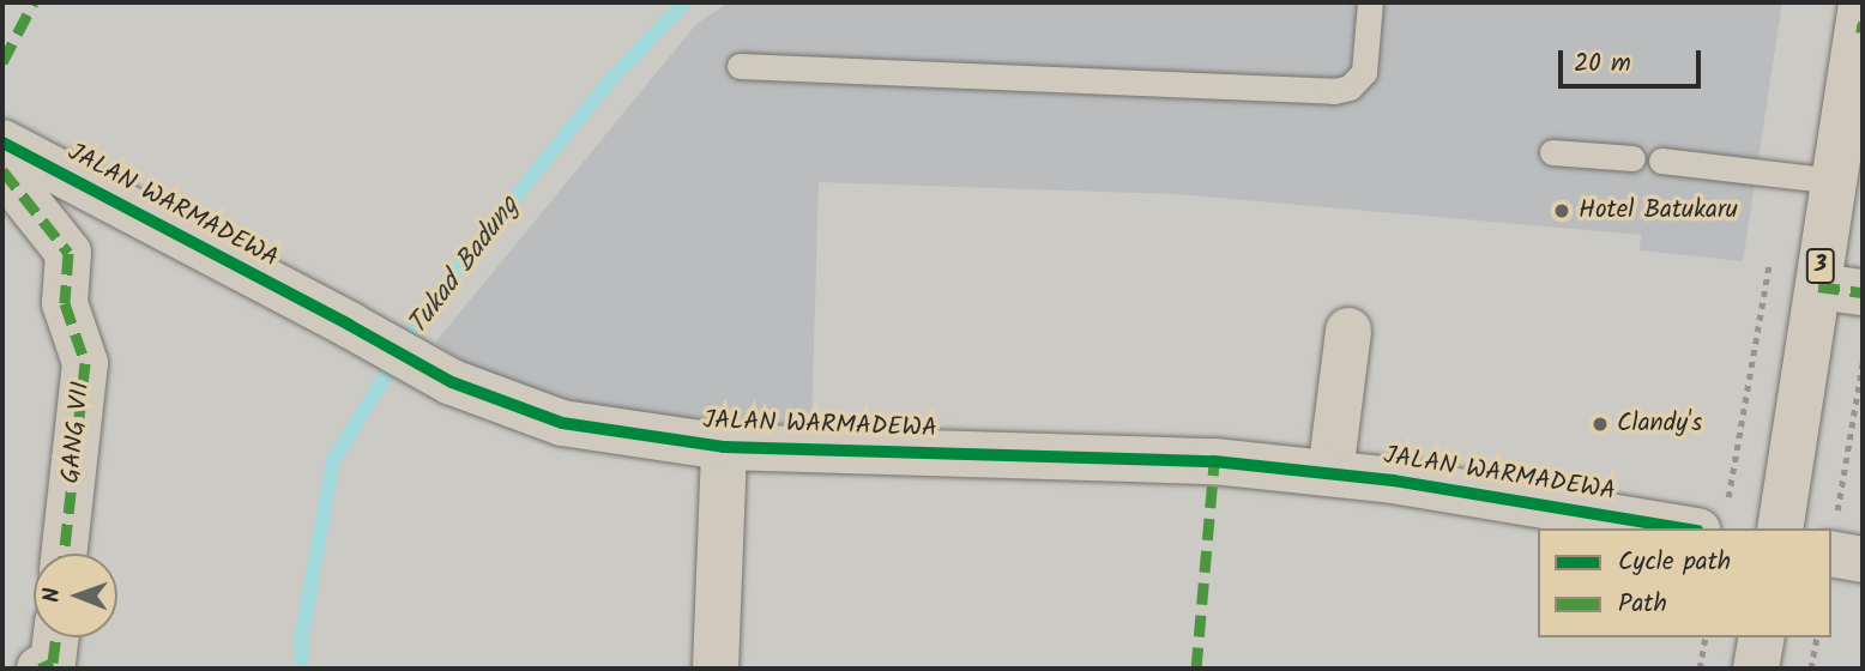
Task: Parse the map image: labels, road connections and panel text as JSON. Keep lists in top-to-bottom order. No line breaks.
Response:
{"streets":{"main road":["JALAN WARMADEWA","3","GANG VII"]},"water":["Tukad Badung"],"places":["Hotel Batukaru","Clandy's"],"legend":["Cycle path","Path"],"scale_bar":"20 m","north":"left"}
